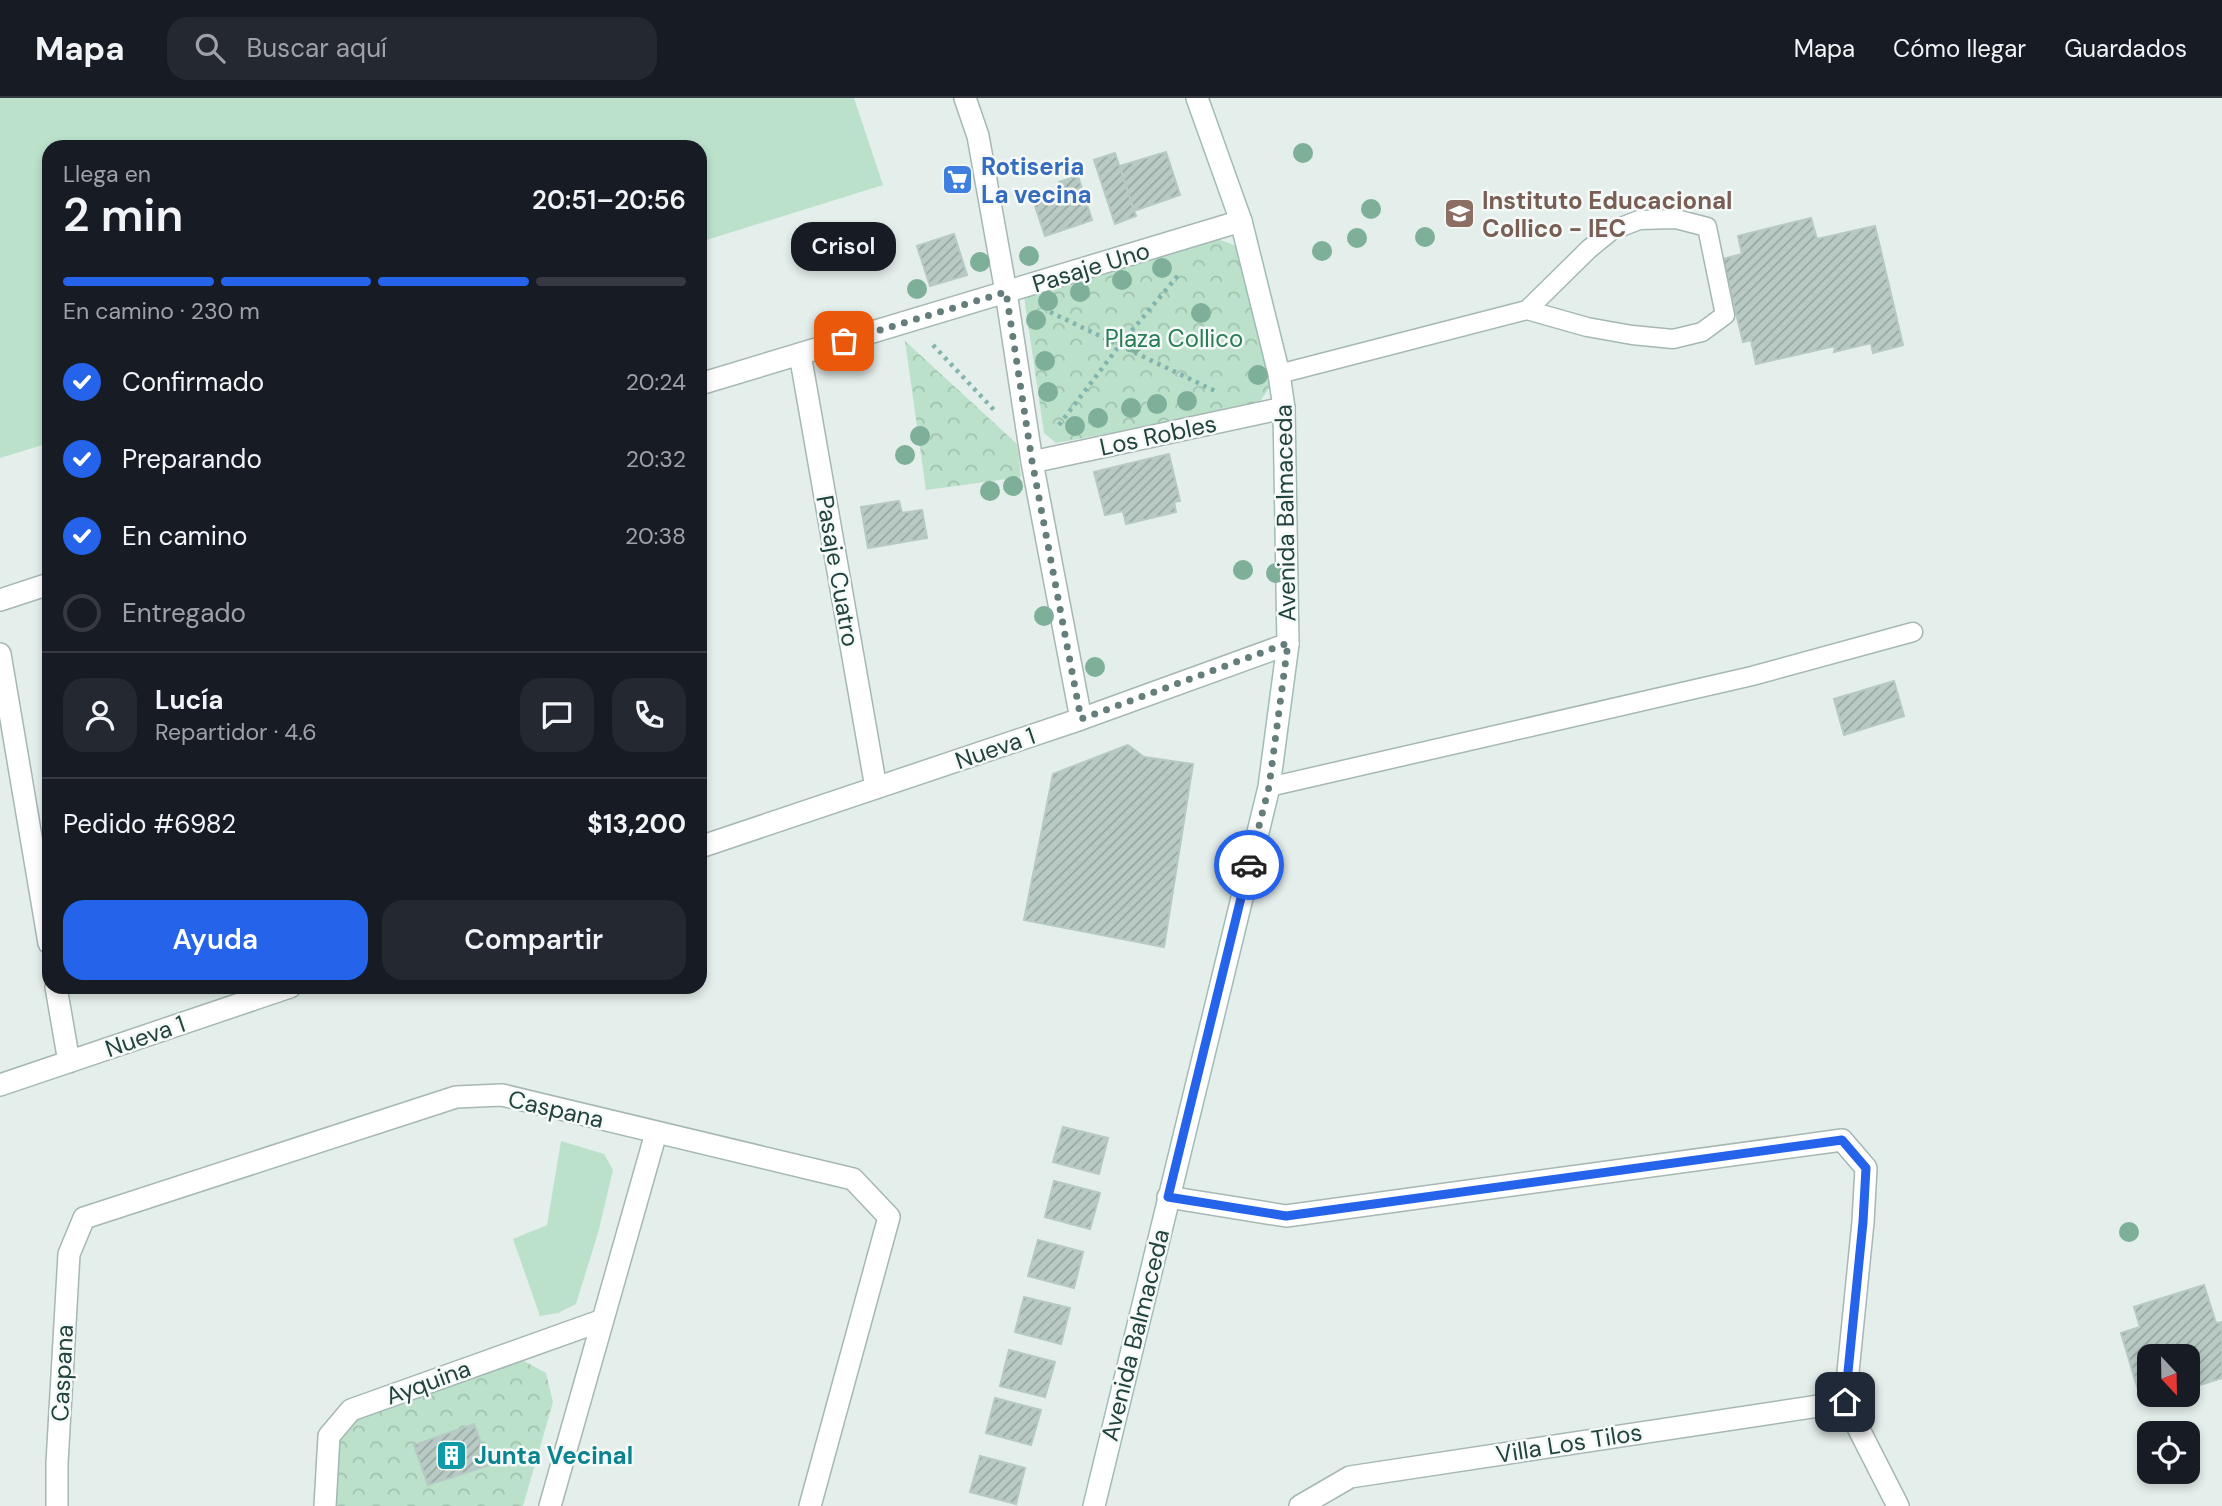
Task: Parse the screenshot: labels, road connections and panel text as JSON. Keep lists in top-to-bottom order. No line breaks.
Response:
{"streets":{"street":["Pasaje Uno","Los Robles","Avenida Balmaceda","Pasaje Cuatro","Nueva 1","Caspana","Ayquina","Villa Los Tilos"]},"crossings":[["Pasaje Uno","Avenida Balmaceda"],["Pasaje Uno","Pasaje Cuatro"],["Los Robles","Avenida Balmaceda"],["Avenida Balmaceda","Nueva 1"],["Pasaje Cuatro","Nueva 1"]],"parks":["Plaza Collico"],"places":{"supermarket":["Rotiseria La vecina"],"school or university":["Instituto Educacional Collico - IEC"],"other":["Crisol"],"building":["Junta Vecinal"]},"north":"bottom","page":{"header":"Mapa","search":"Buscar aquí","nav":["Mapa","Cómo llegar","Guardados"],"heading":["2 min","Llega en","20:51–20:56"],"panel":["Lucía","Repartidor · 4.6","Pedido #6982","$13,200"],"bubble":"Crisol","bar":"En camino · 230 m","list":[["Confirmado","20:24"],["Preparando","20:32"],["En camino","20:38"],"Entregado"],"buttons":["Ayuda","Compartir"]}}
